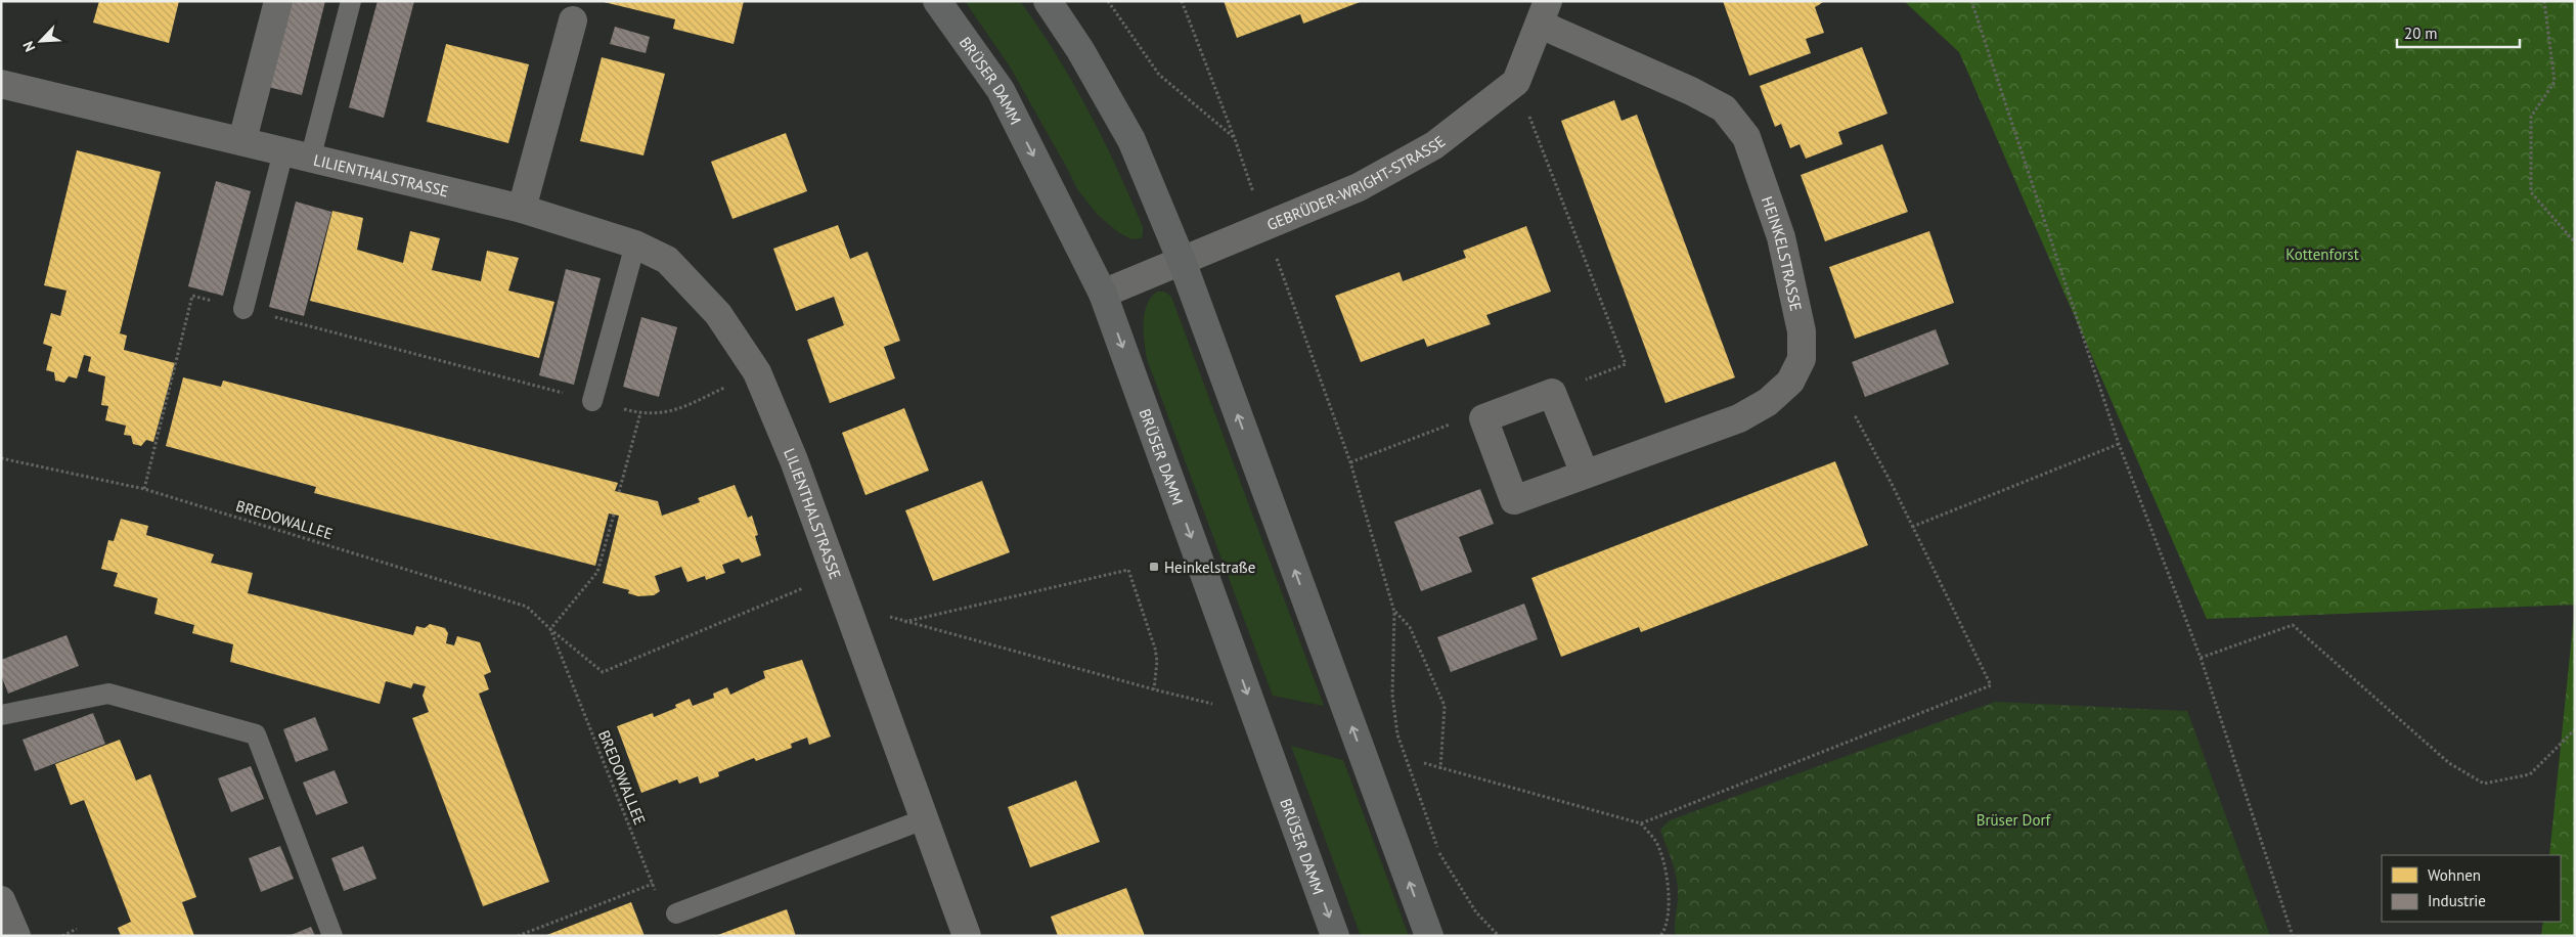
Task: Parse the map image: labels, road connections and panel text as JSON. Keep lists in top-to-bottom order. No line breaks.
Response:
{"streets":{"street":["BRÜSER DAMM","LILIENTHALSTRASSE","GEBRÜDER-WRIGHT-STRASSE","HEINKELSTRASSE"],"path":["BREDOWALLEE"]},"crossings":[["BRÜSER DAMM","GEBRÜDER-WRIGHT-STRASSE"],["LILIENTHALSTRASSE","BREDOWALLEE"],["GEBRÜDER-WRIGHT-STRASSE","HEINKELSTRASSE"]],"parks":["Kottenforst","Brüser Dorf"],"places":{"transit":["Heinkelstraße"]},"legend":["Wohnen","Industrie"],"scale_bar":"20 m","north":"bottom left"}
